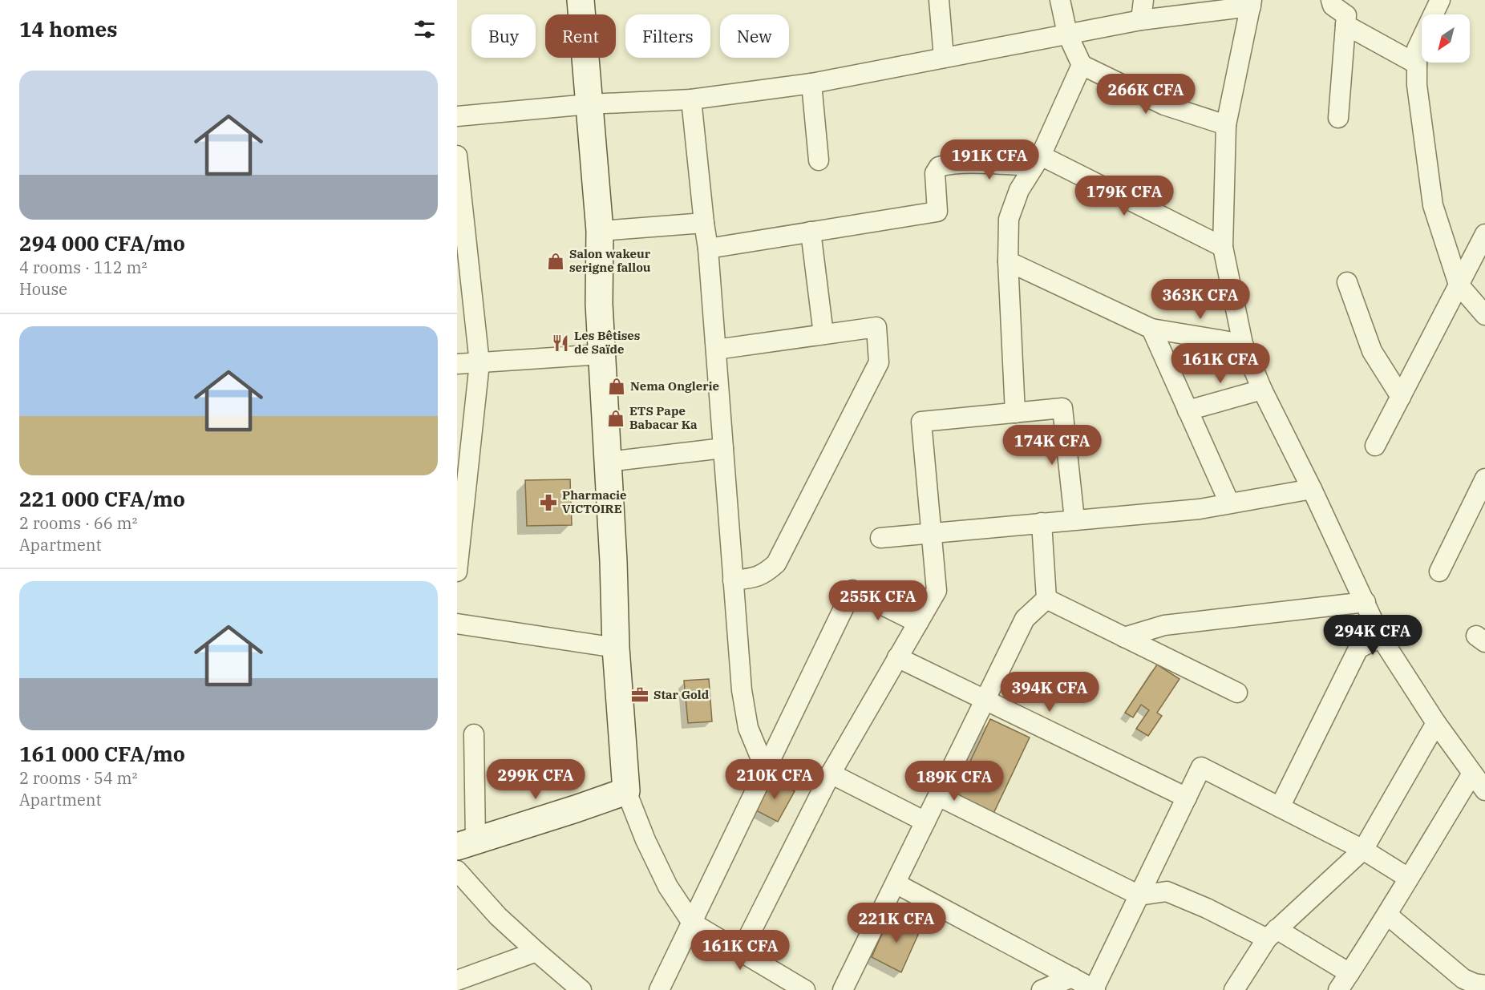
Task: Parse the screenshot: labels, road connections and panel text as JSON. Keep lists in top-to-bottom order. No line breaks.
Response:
{"places":{"shop":["Salon wakeur serigne fallou","Nema Onglerie","ETS Pape Babacar Ka"],"restaurant":["Les Bêtises de Saïde"],"pharmacy":["Pharmacie VICTOIRE"],"office":["Star Gold"]},"north":"bottom left","page":{"heading":"14 homes","chip":["Buy","Rent","Filters","New"],"list":[{"name":"294 000 CFA/mo","note":"4 rooms · 112 m² · House"},{"name":"221 000 CFA/mo","note":"2 rooms · 66 m² · Apartment"},{"name":"161 000 CFA/mo","note":"2 rooms · 54 m² · Apartment"}],"price":["266K CFA","191K CFA","179K CFA","363K CFA","161K CFA","174K CFA","255K CFA","294K CFA","394K CFA","299K CFA","210K CFA","189K CFA","221K CFA","161K CFA"]}}
